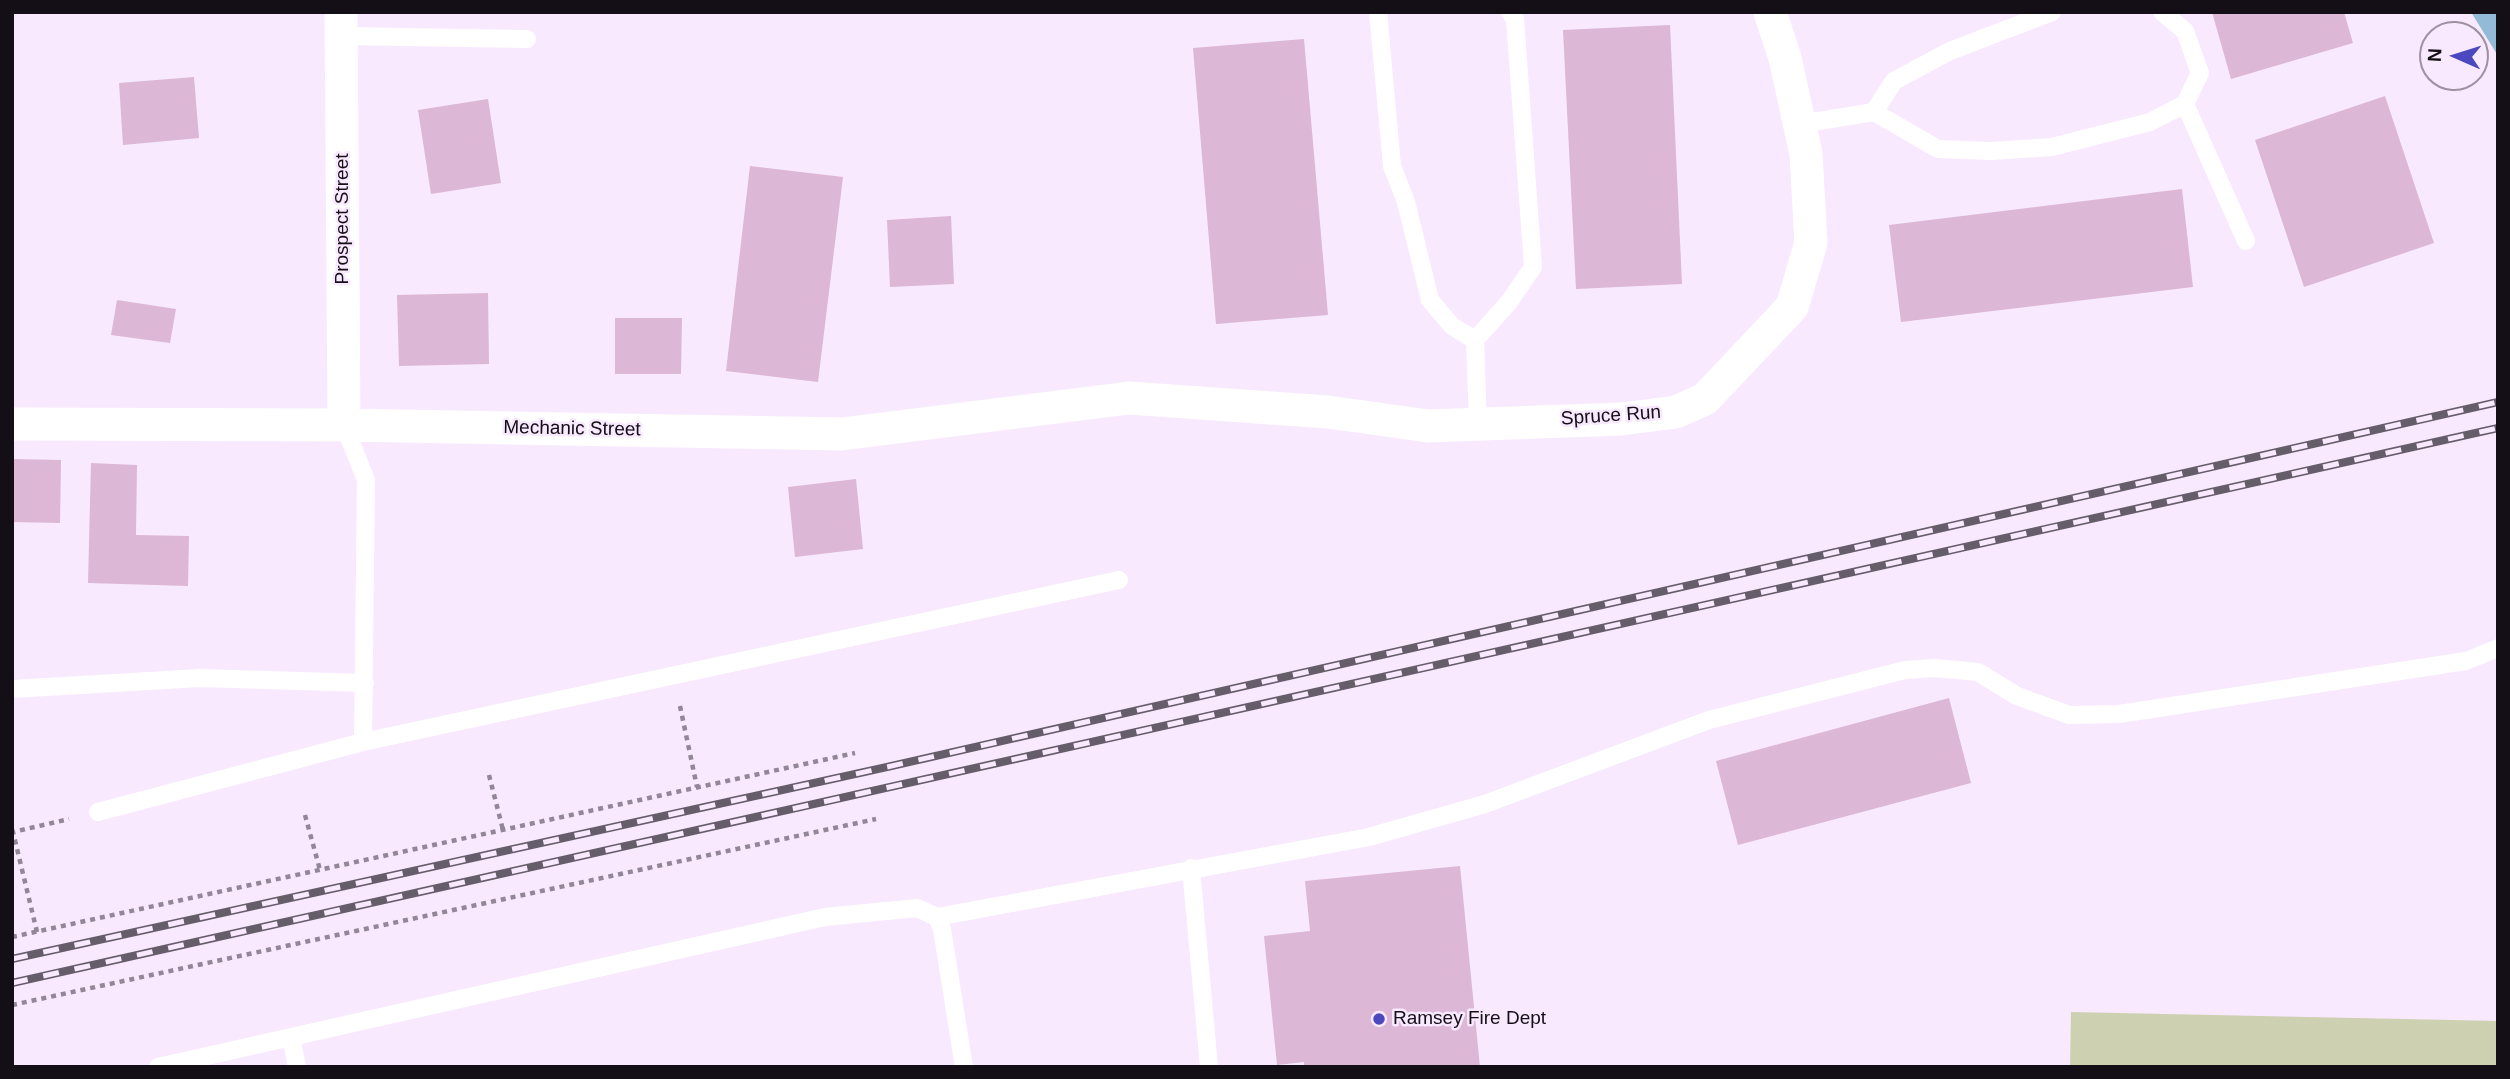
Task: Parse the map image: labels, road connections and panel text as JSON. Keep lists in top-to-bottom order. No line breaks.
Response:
{"streets":{"street":["Prospect Street","Spruce Run","Mechanic Street"]},"crossings":[["Prospect Street","Mechanic Street"],["Spruce Run","Mechanic Street"]],"places":["Ramsey Fire Dept"],"north":"left"}
